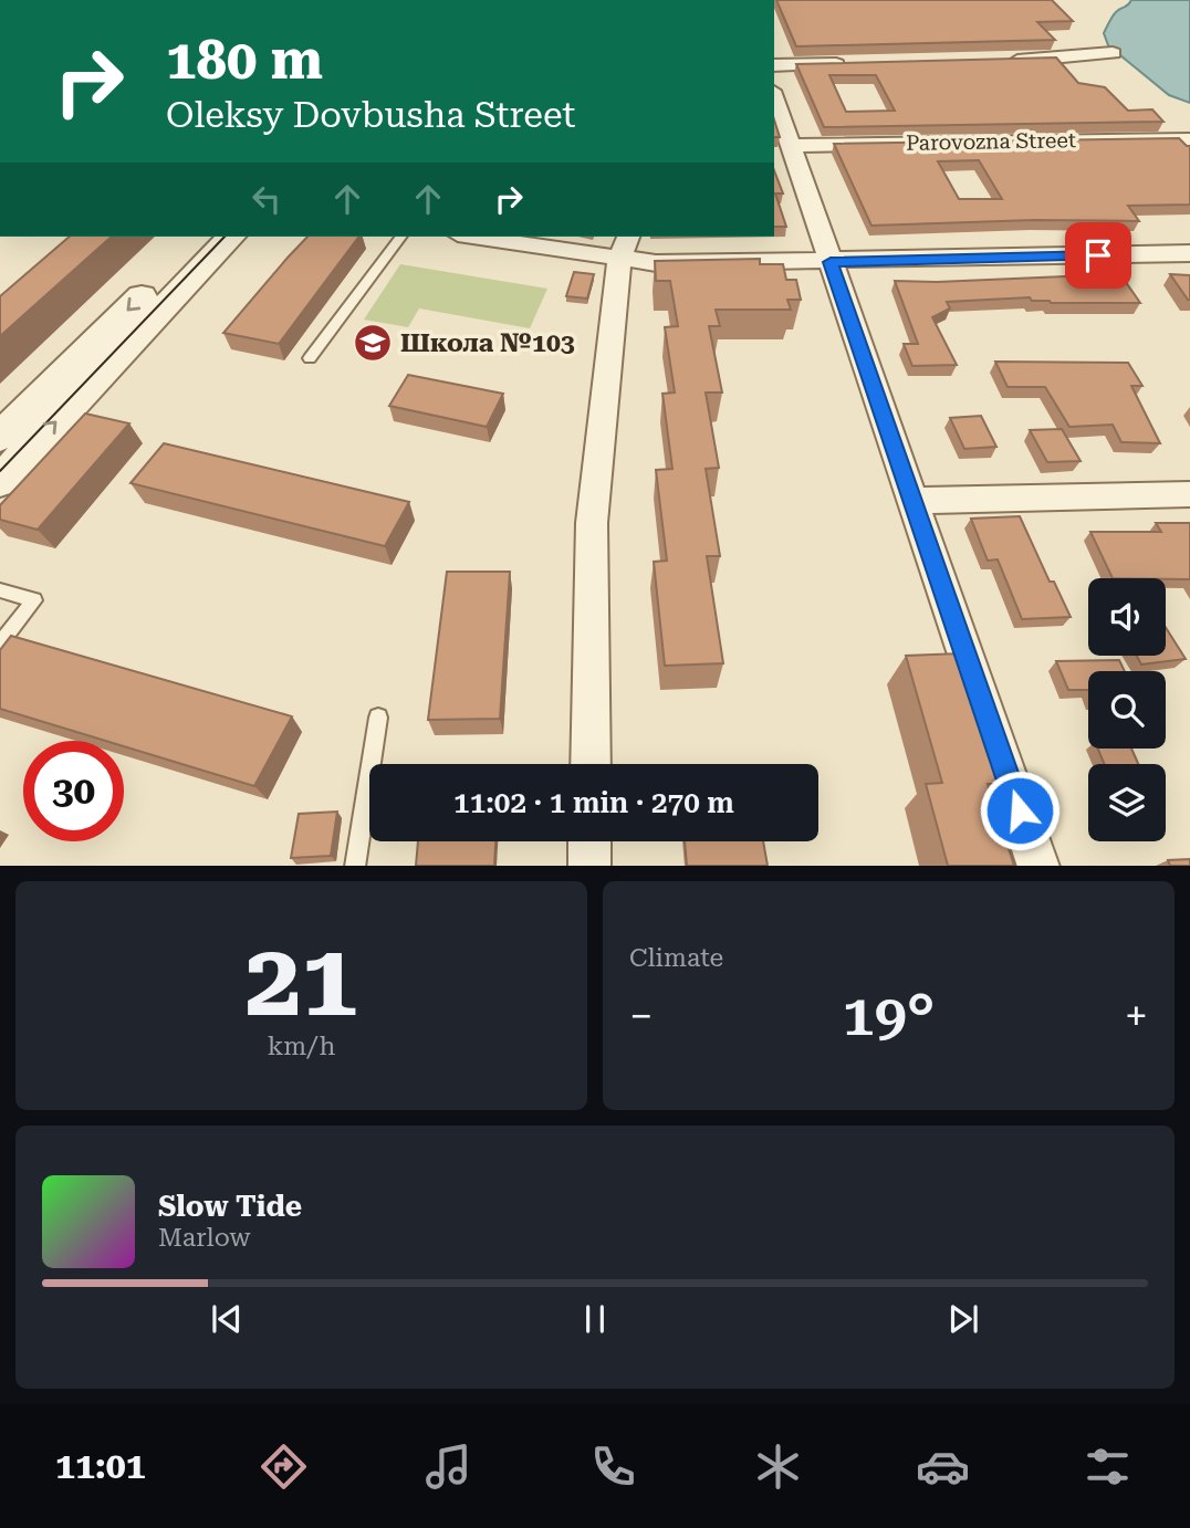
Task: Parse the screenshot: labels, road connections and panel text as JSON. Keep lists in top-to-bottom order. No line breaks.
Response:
{"streets":{"street":["Parovozna Street"]},"places":{"school or university":["Школа №103"]},"page":{"turn":["180 m","Oleksy Dovbusha Street"],"limit":"30","trip":"11:02 · 1 min · 270 m","tile":[["21","km/h"],"Climate"],"heat":["−","19°","+"],"song":["Slow Tide","Marlow"],"tabs":"11:01"}}
